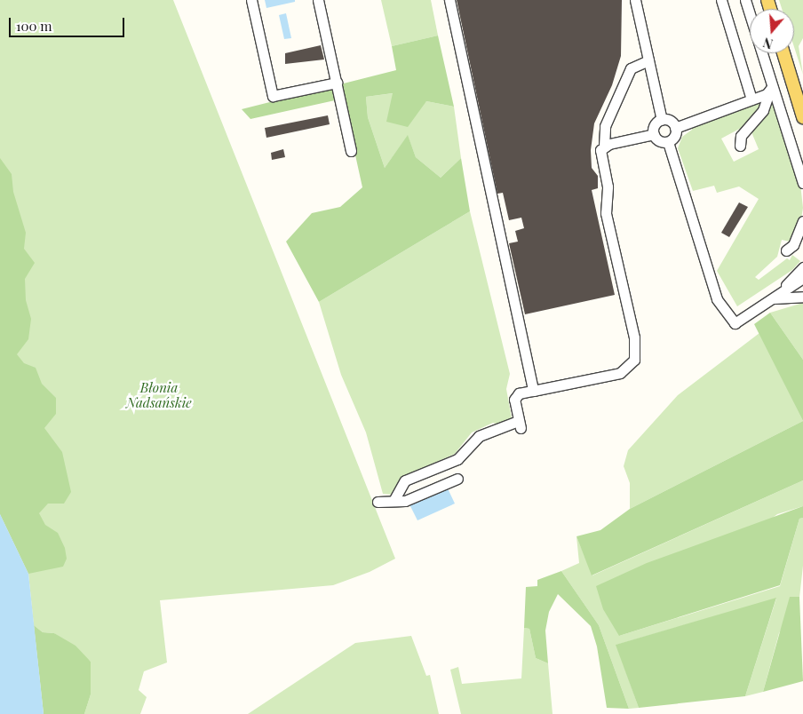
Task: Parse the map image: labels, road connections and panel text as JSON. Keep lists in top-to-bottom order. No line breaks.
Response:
{"parks":["Błonia Nadsańskie"],"scale_bar":"100 m","north":"bottom"}
